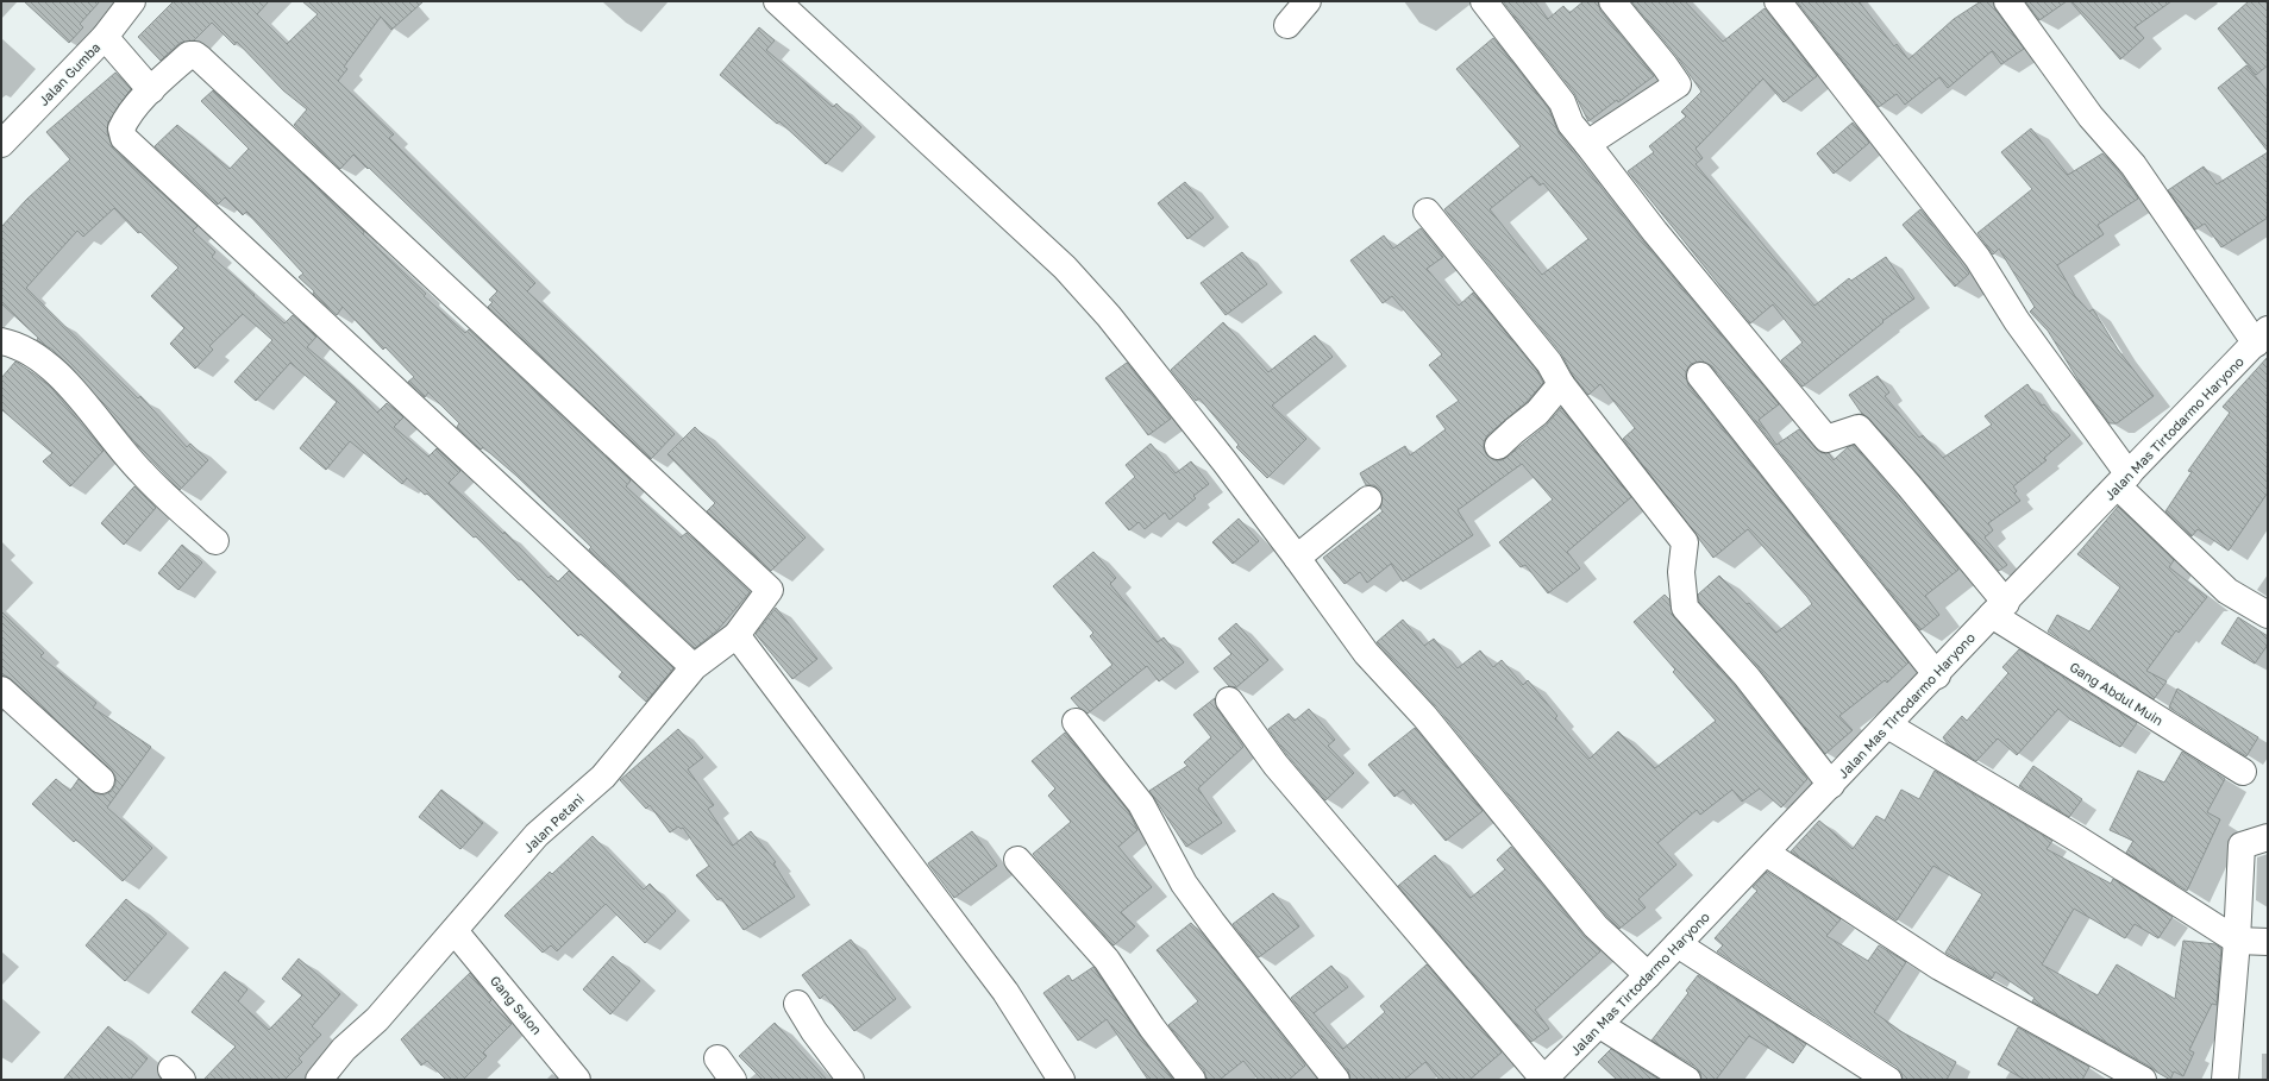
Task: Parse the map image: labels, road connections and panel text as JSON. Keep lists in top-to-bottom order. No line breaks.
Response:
{"streets":{"street":["Jalan Gumba","Jalan Mas Tirtodarmo Haryono","Gang Abdul Muin","Jalan Petani","Gang Salon"]},"crossings":[["Jalan Mas Tirtodarmo Haryono","Gang Abdul Muin"],["Jalan Petani","Gang Salon"]]}
